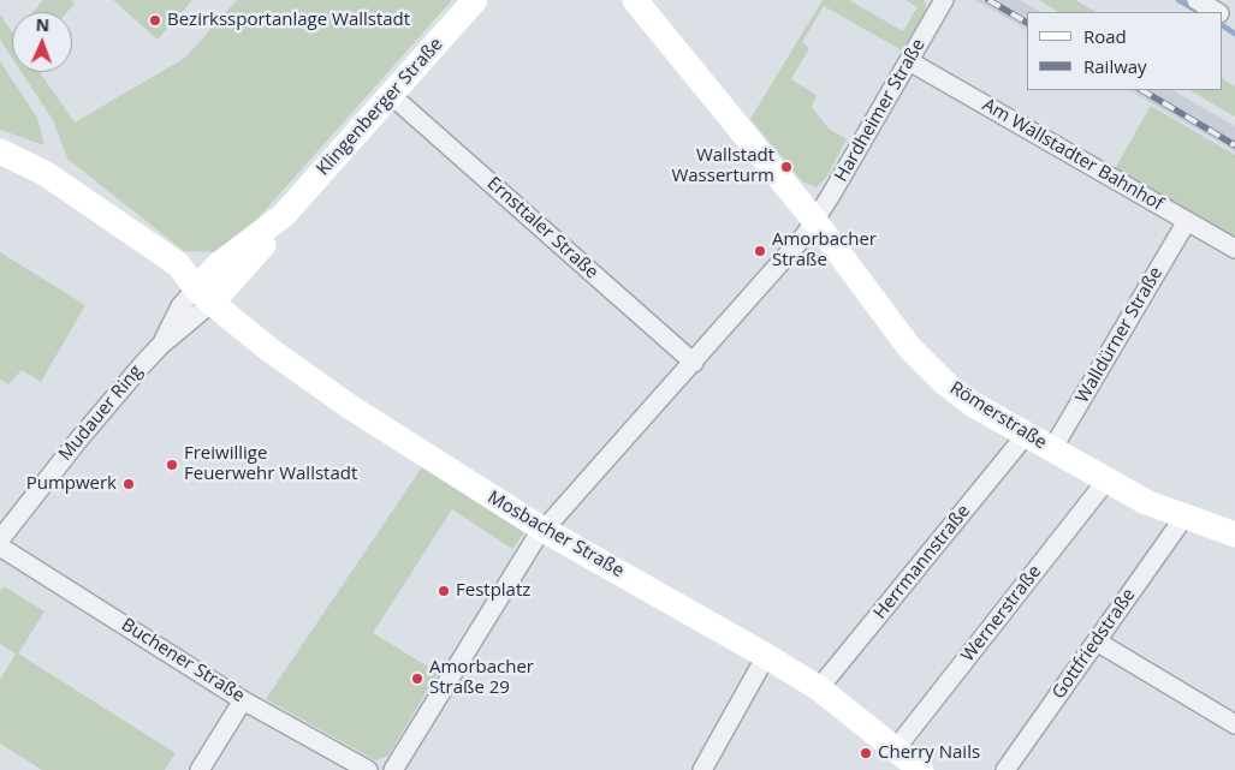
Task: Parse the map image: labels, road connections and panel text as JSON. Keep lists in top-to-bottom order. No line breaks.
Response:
{"streets":{"street":["Klingenberger Straße","Hardheimer Straße","Am Wallstadter Bahnhof","Ernsttaler Straße","Walldürner Straße","Mudauer Ring","Römerstraße","Mosbacher Straße","Herrmannstraße","Wernerstraße","Gottfriedstraße","Buchener Straße"]},"crossings":[["Klingenberger Straße","Ernsttaler Straße"],["Klingenberger Straße","Mudauer Ring"],["Klingenberger Straße","Mosbacher Straße"],["Hardheimer Straße","Am Wallstadter Bahnhof"],["Hardheimer Straße","Römerstraße"],["Am Wallstadter Bahnhof","Walldürner Straße"],["Walldürner Straße","Römerstraße"],["Mudauer Ring","Mosbacher Straße"],["Römerstraße","Herrmannstraße"],["Römerstraße","Wernerstraße"],["Römerstraße","Gottfriedstraße"],["Mosbacher Straße","Herrmannstraße"],["Mosbacher Straße","Wernerstraße"]],"places":["Bezirkssportanlage Wallstadt","Wallstadt Wasserturm","Amorbacher Straße","Freiwillige Feuerwehr Wallstadt","Pumpwerk","Festplatz","Amorbacher Straße 29","Cherry Nails"],"legend":["Road","Railway"],"north":"top"}
